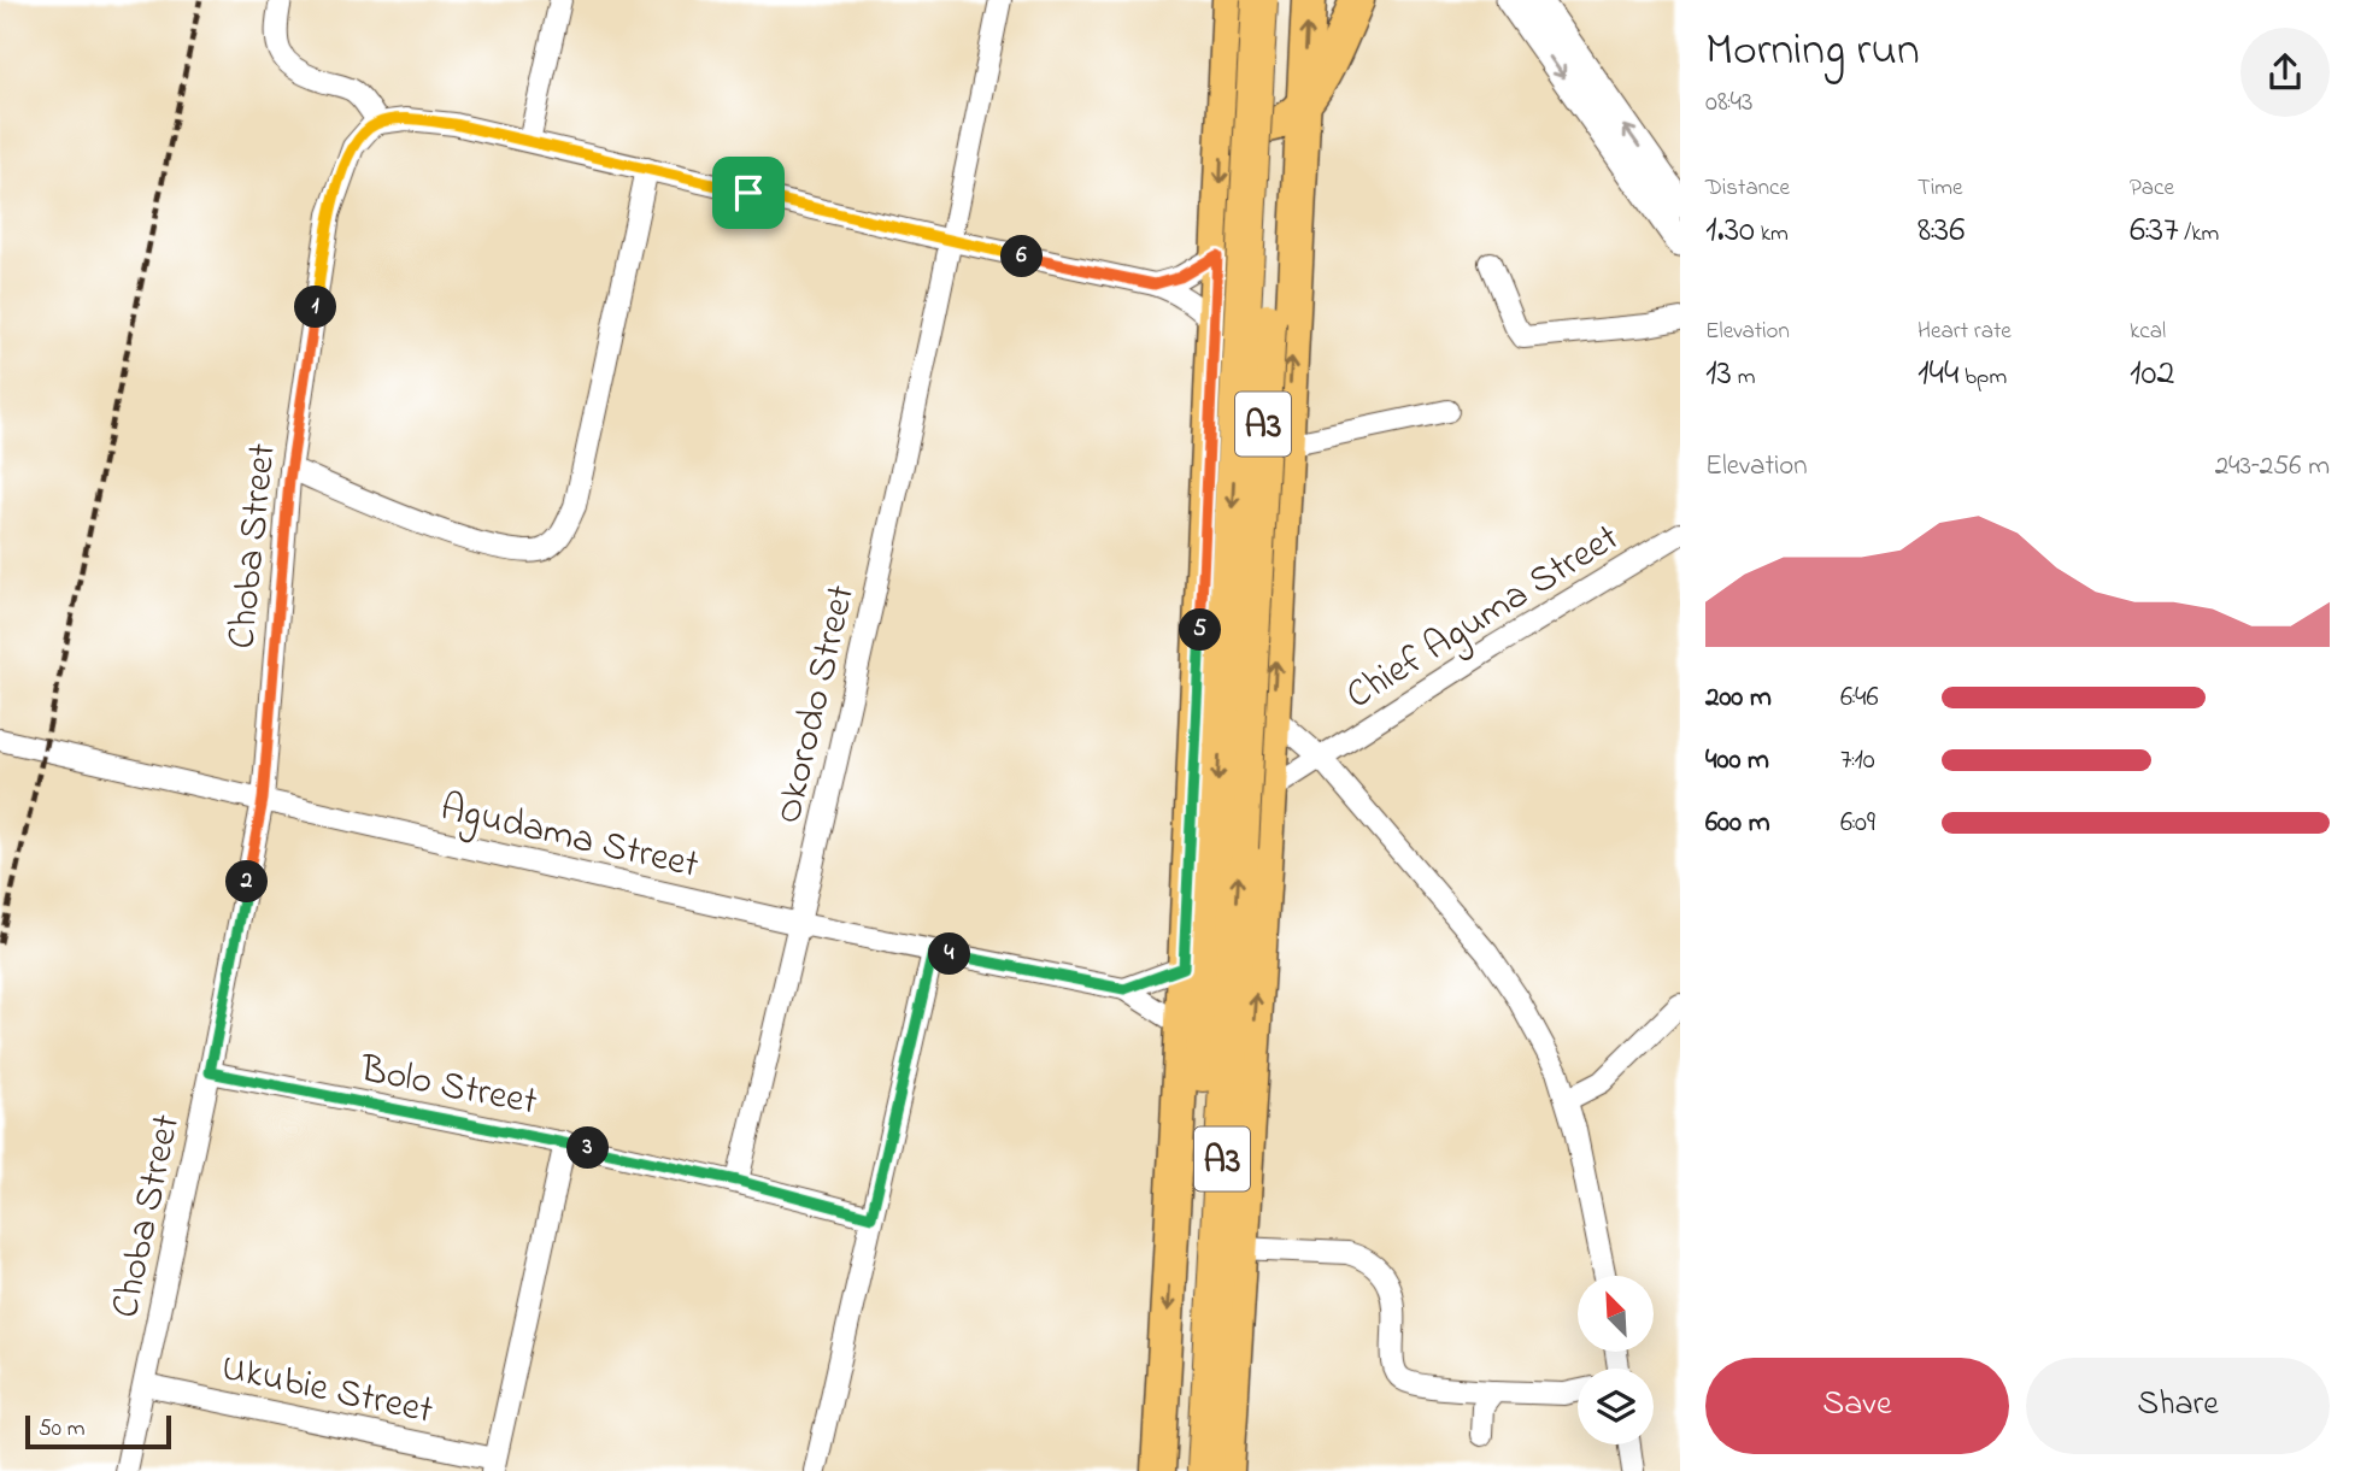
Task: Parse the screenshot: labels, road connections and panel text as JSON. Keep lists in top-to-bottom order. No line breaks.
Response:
{"streets":{"highway":["A3"],"street":["Choba Street","Chief Aguma Street","Okorodo Street","Agudama Street","Bolo Street","Ukubie Street"]},"crossings":[["Choba Street","Agudama Street"],["Choba Street","Bolo Street"],["Choba Street","Ukubie Street"],["Okorodo Street","Agudama Street"],["Okorodo Street","Bolo Street"]],"scale_bar":"50 m","north":"top left","page":{"heading":["Morning run","08:43"],"stats":[["Distance","1.30 km"],["Time","8:36"],["Pace","6:37 /km"],["Elevation","13 m"],["Heart rate","144 bpm"],["kcal","102"]],"pins":["6","1","5","2","4","3"],"chart":["Elevation","243–256 m"],"list":[{"name":"200 m","note":"6:46"},{"name":"400 m","note":"7:10"},{"name":"600 m","note":"6:09"}],"buttons":["Save","Share"],"scale":"50 m"}}
